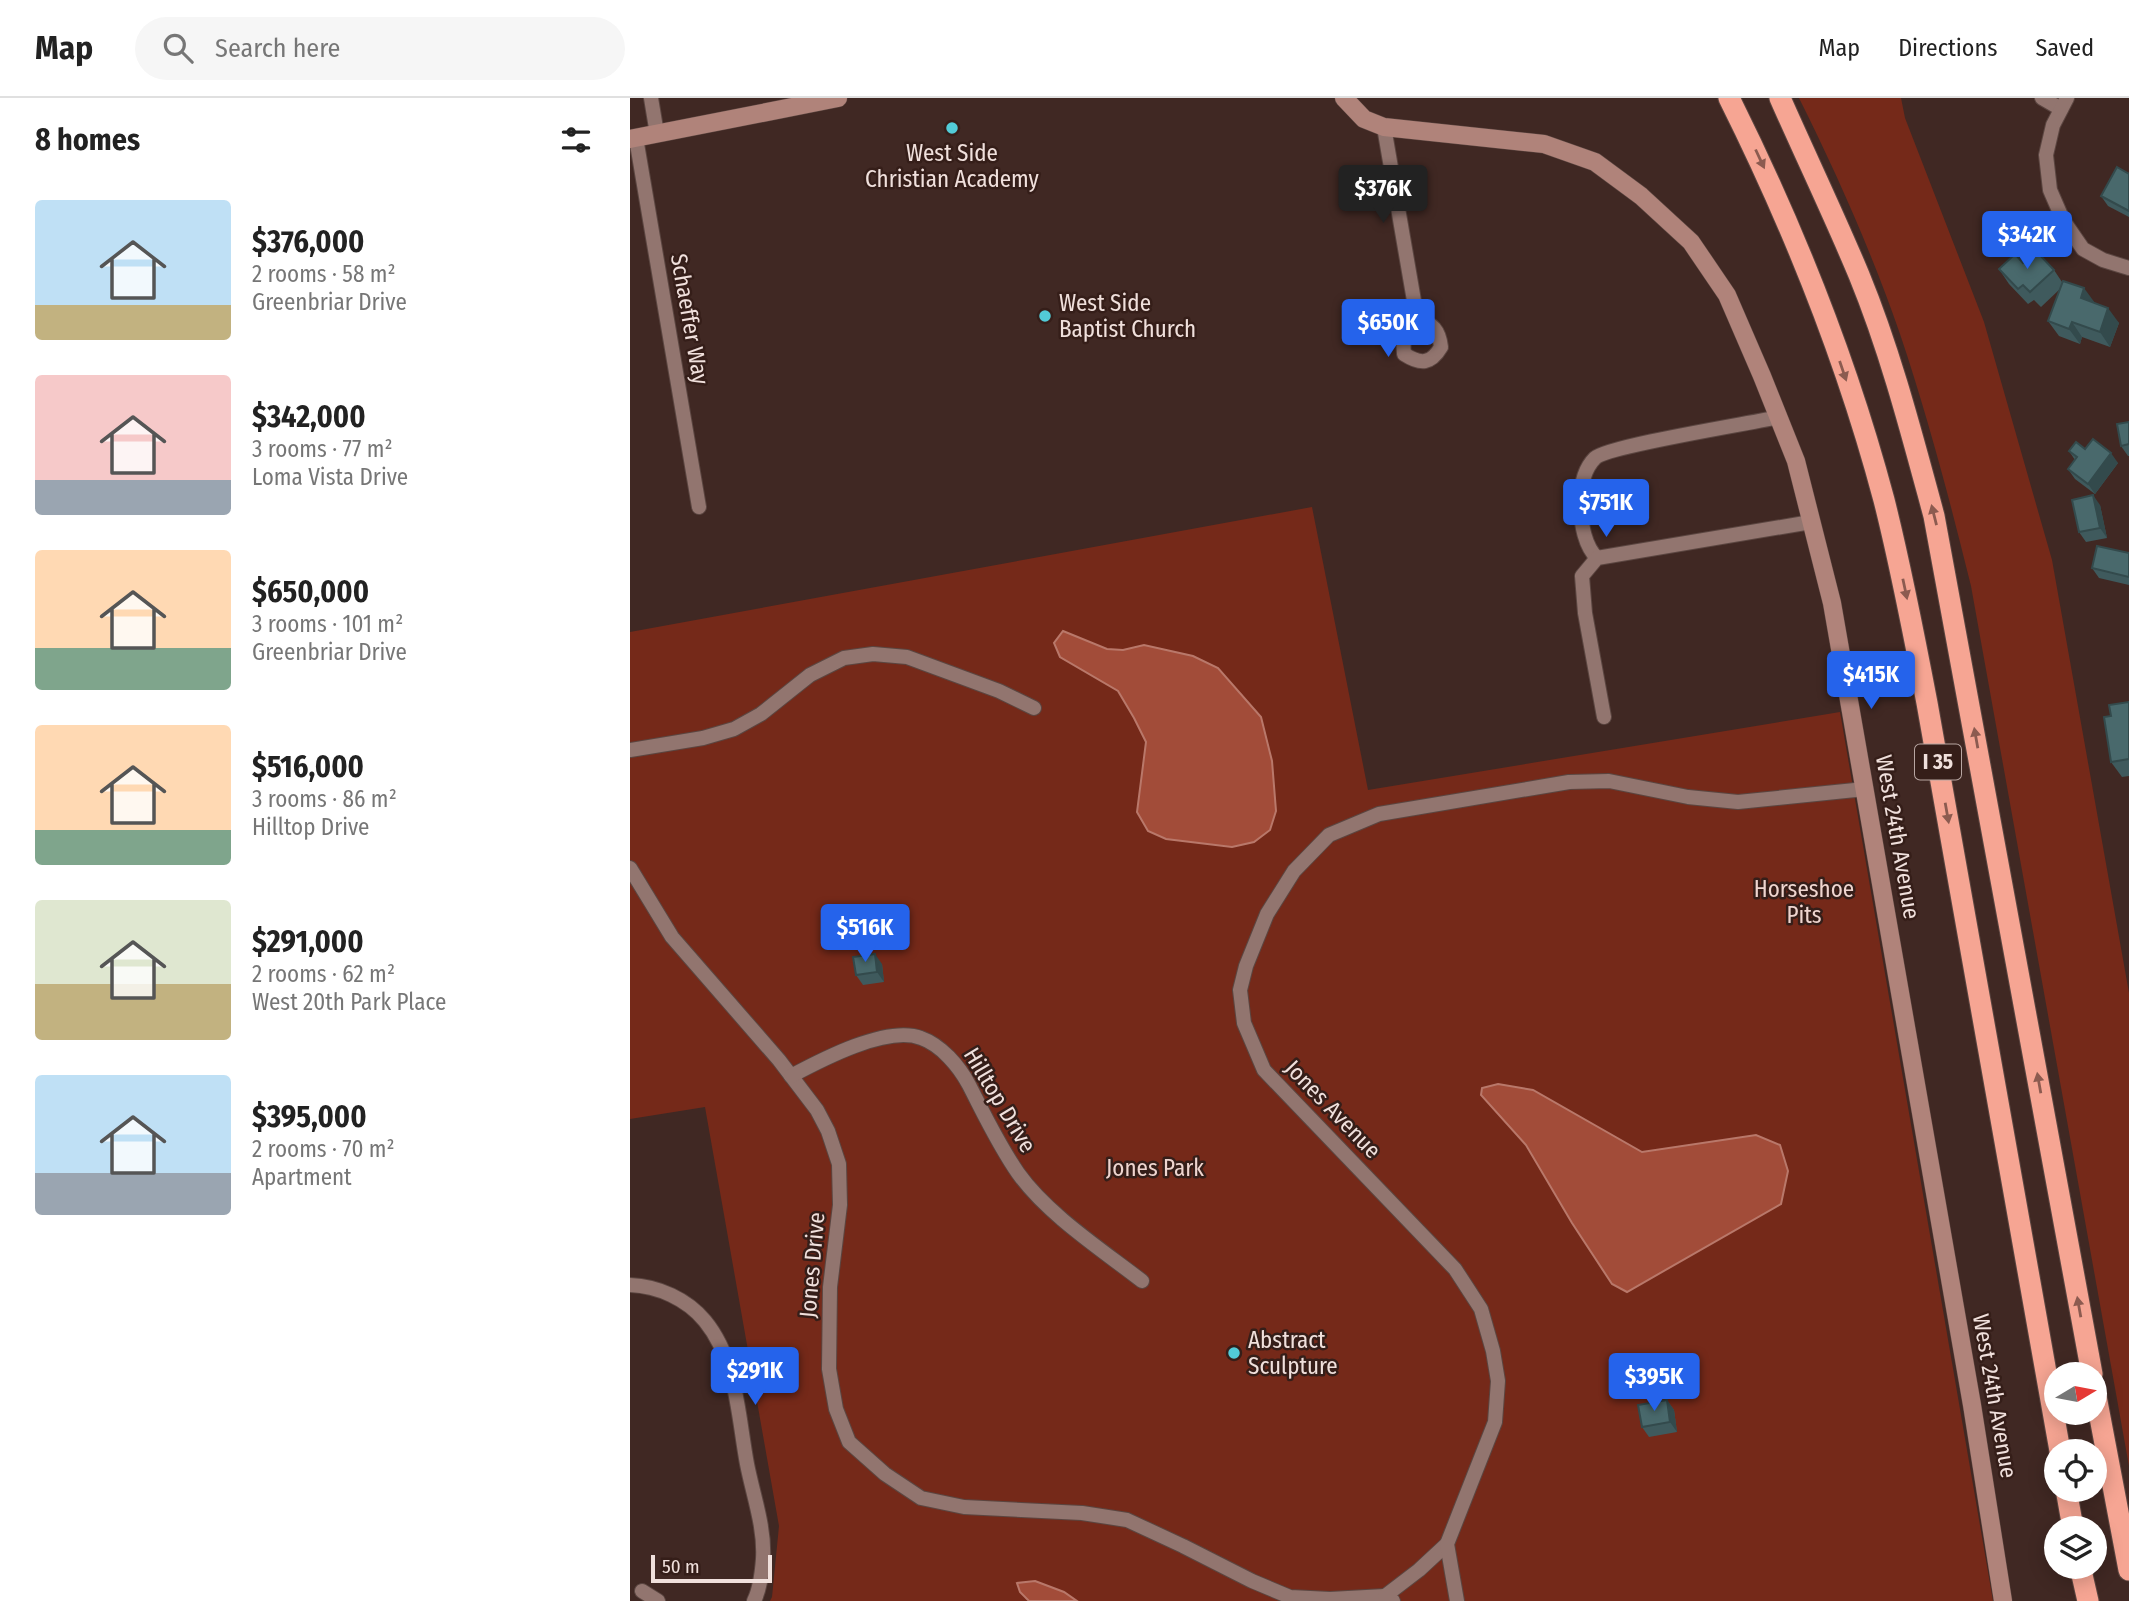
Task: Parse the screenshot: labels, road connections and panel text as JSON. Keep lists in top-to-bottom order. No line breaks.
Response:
{"streets":{"highway":["I 35"],"street":["Schaeffer Way","West 24th Avenue","Hilltop Drive","Jones Avenue","Jones Drive"]},"crossings":[["West 24th Avenue","Jones Avenue"],["Hilltop Drive","Jones Drive"]],"parks":["Horseshoe Pits","Jones Park"],"places":["West Side Christian Academy","West Side Baptist Church","Abstract Sculpture"],"scale_bar":"50 m","north":"right","page":{"header":"Map","search":"Search here","nav":["Map","Directions","Saved"],"heading":"8 homes","price":["$376K","$342K","$650K","$751K","$415K","$516K","$291K","$395K"],"list":[{"name":"$376,000","note":"2 rooms · 58 m² · Greenbriar Drive"},{"name":"$342,000","note":"3 rooms · 77 m² · Loma Vista Drive"},{"name":"$650,000","note":"3 rooms · 101 m² · Greenbriar Drive"},{"name":"$516,000","note":"3 rooms · 86 m² · Hilltop Drive"},{"name":"$291,000","note":"2 rooms · 62 m² · West 20th Park Place"},{"name":"$395,000","note":"2 rooms · 70 m² · Apartment"}],"scale":"50 m"}}
